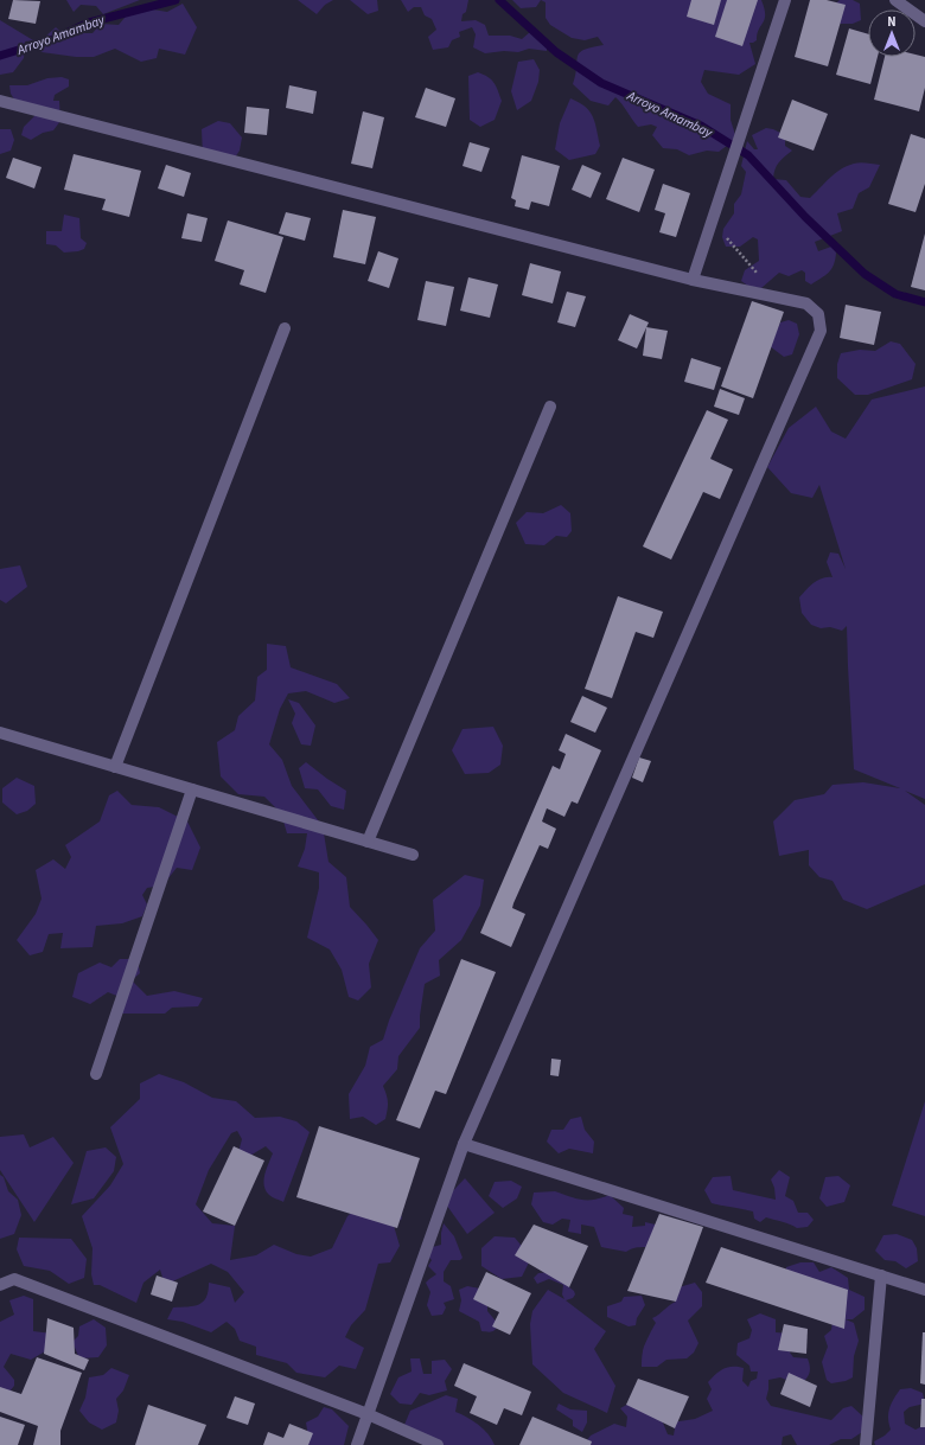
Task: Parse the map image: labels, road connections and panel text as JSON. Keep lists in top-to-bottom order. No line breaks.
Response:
{"water":["Arroyo Amambay"],"north":"top"}
